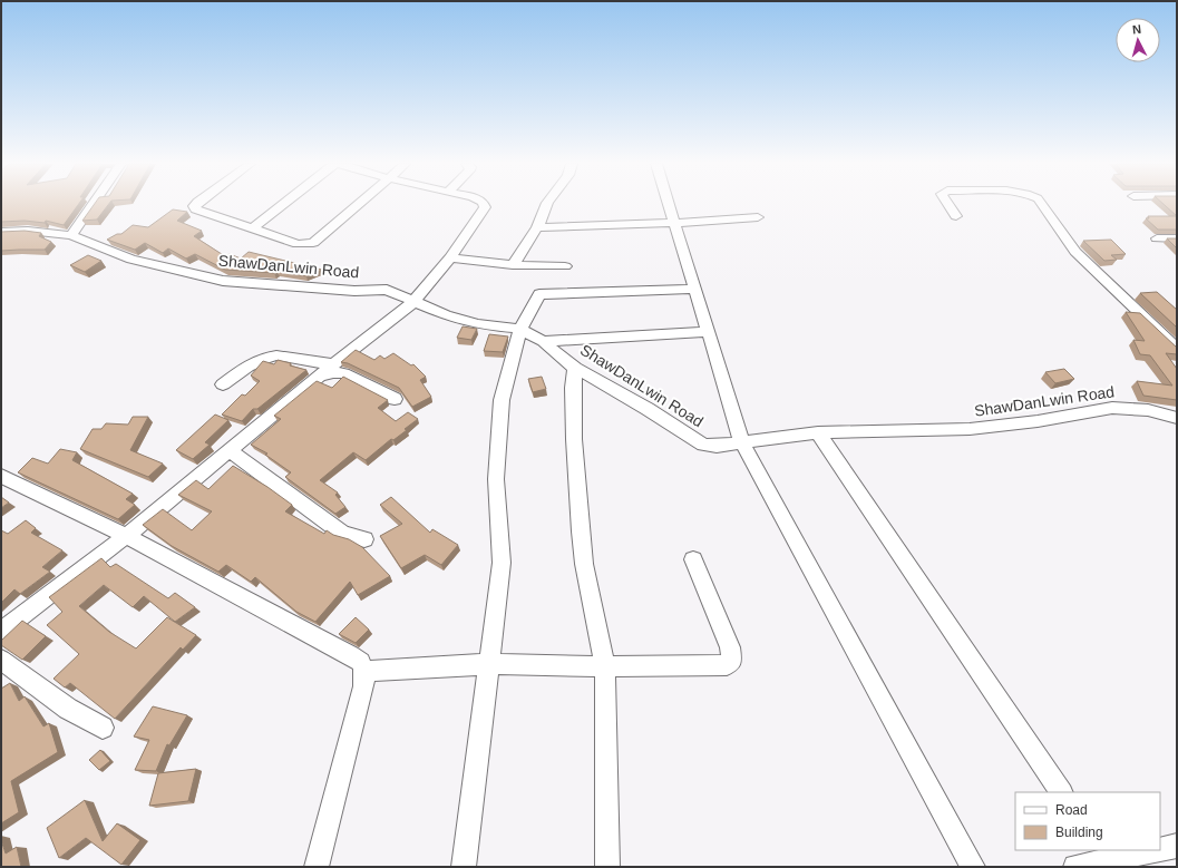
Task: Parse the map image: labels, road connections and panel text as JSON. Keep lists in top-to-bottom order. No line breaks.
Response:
{"streets":{"street":["ShawDanLwin Road"]},"legend":["Road","Building"],"north":"top"}
